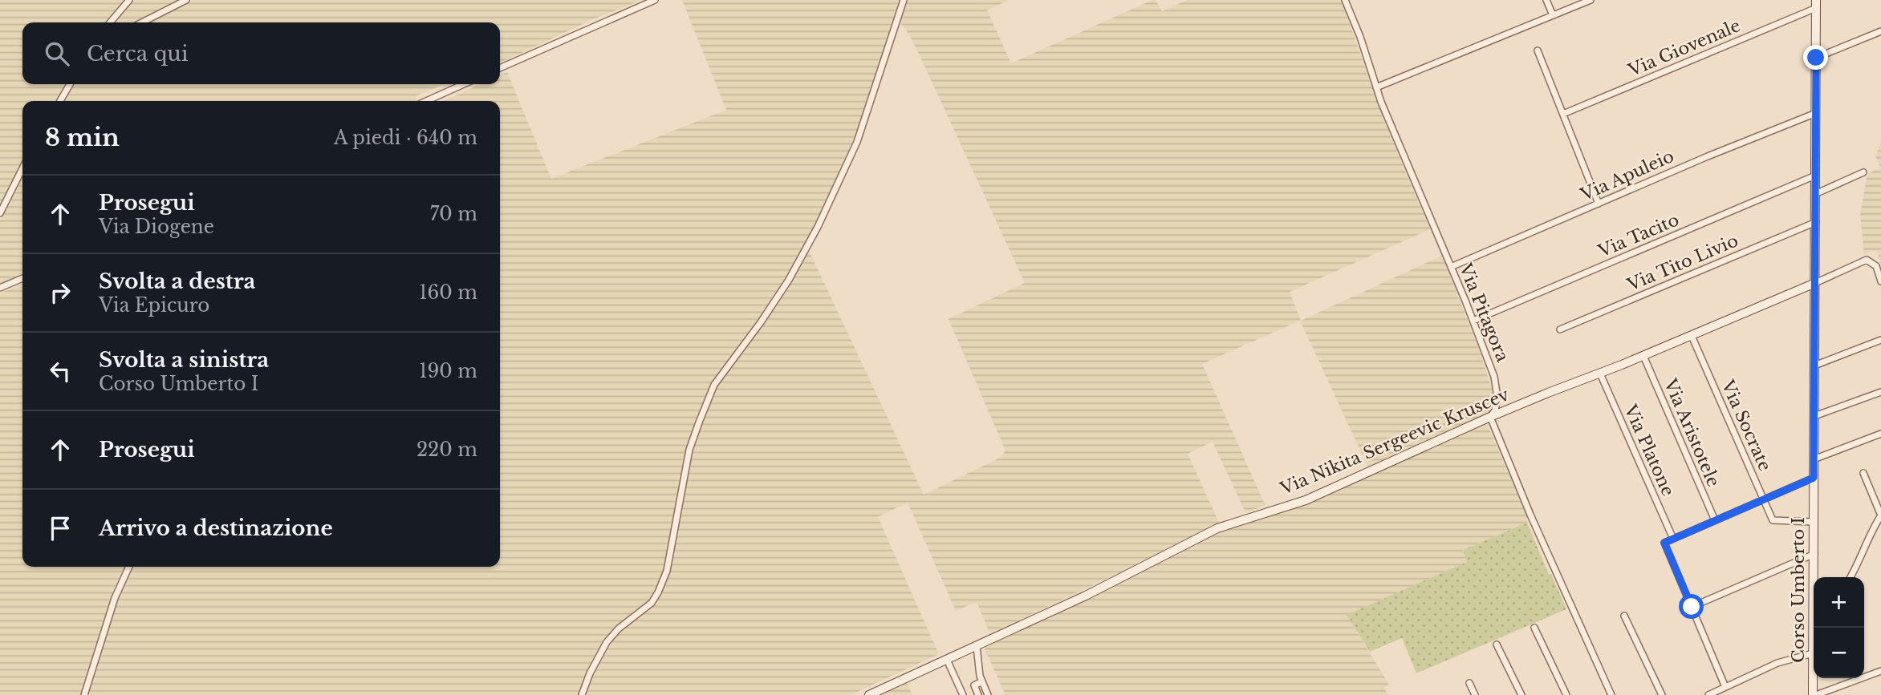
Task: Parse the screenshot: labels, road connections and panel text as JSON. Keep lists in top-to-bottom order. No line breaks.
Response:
{"streets":{"main road":["Via Nikita Sergeevic Kruscev","Corso Umberto I"],"street":["Via Giovenale","Via Apuleio","Via Tacito","Via Tito Livio","Via Pitagora","Via Socrate","Via Aristotele","Via Platone"]},"crossings":[["Via Giovenale","Corso Umberto I"],["Via Apuleio","Via Pitagora"],["Via Apuleio","Corso Umberto I"],["Via Tacito","Via Pitagora"],["Via Tacito","Corso Umberto I"],["Via Tito Livio","Corso Umberto I"],["Via Pitagora","Via Nikita Sergeevic Kruscev"],["Via Socrate","Via Nikita Sergeevic Kruscev"],["Via Socrate","Corso Umberto I"],["Via Aristotele","Via Nikita Sergeevic Kruscev"],["Via Nikita Sergeevic Kruscev","Via Platone"],["Via Nikita Sergeevic Kruscev","Corso Umberto I"]],"page":{"search":"Cerca qui","heading":["8 min","A piedi · 640 m"],"list":[["Prosegui","Via Diogene","70 m"],["Svolta a destra","Via Epicuro","160 m"],["Svolta a sinistra","Corso Umberto I","190 m"],["Prosegui","220 m"],"Arrivo a destinazione"],"map_buttons":["+","−"]}}
